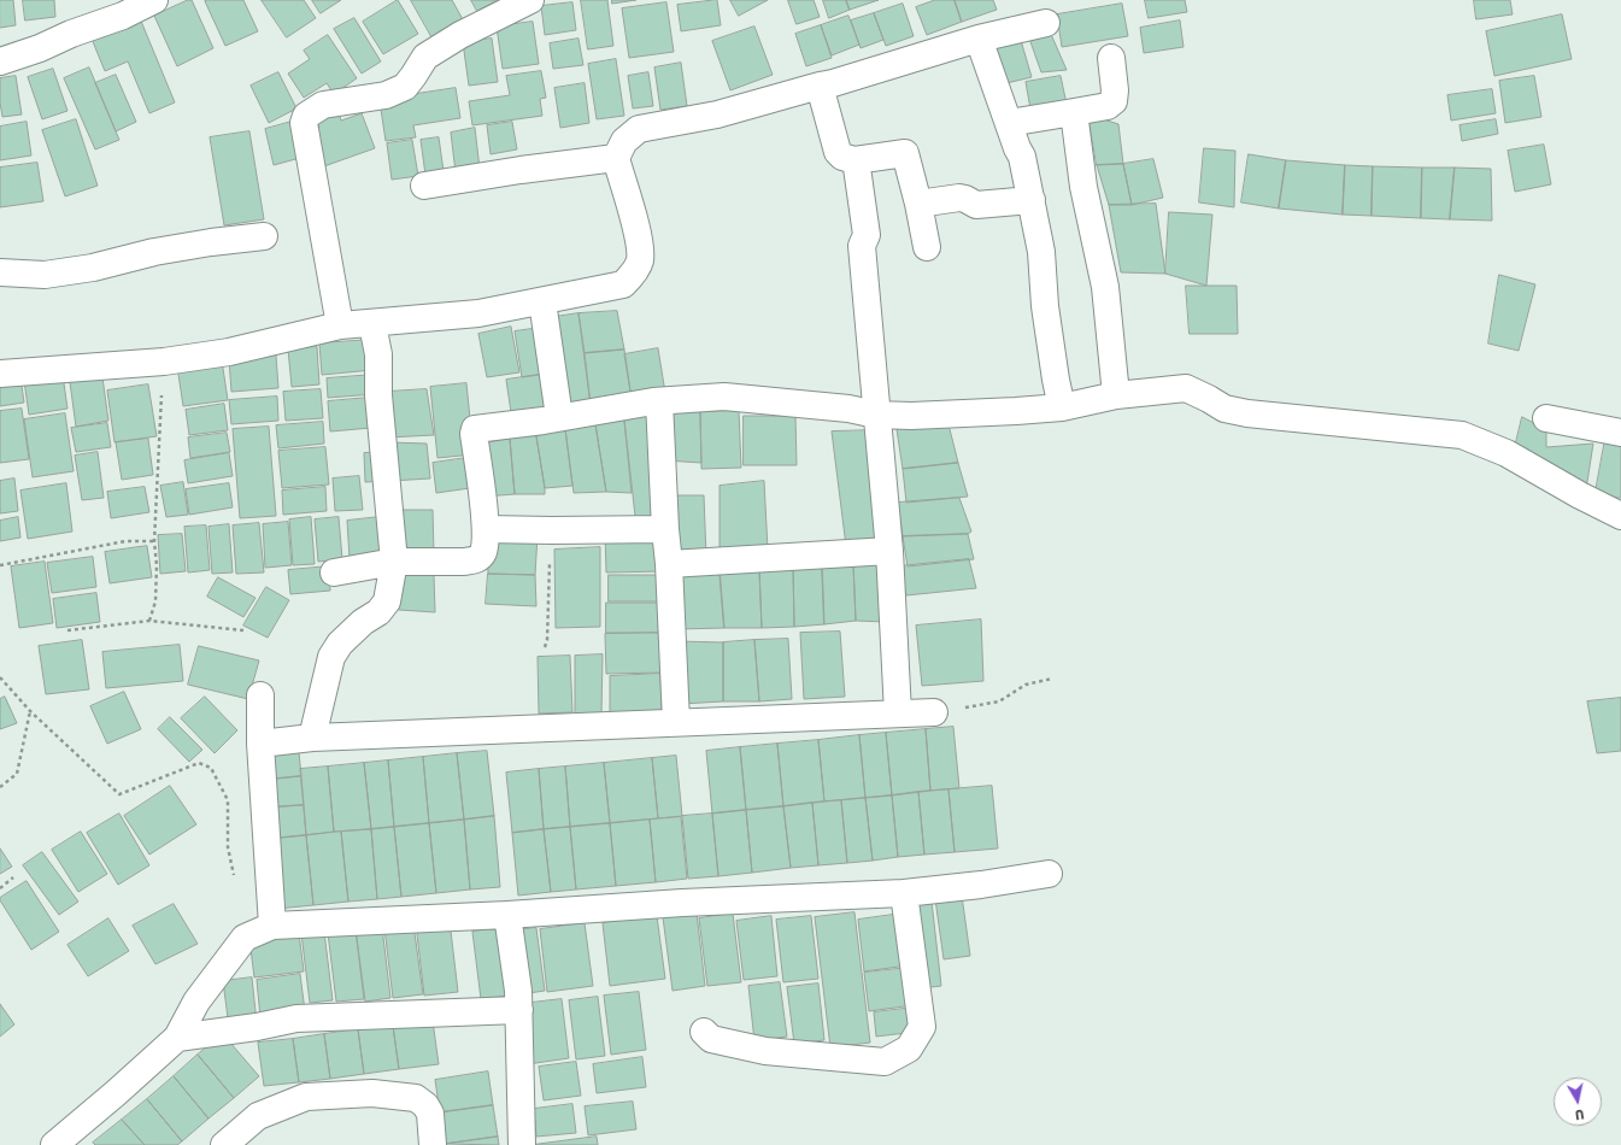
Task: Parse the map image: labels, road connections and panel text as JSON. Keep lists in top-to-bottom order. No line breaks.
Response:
{"north":"bottom"}
